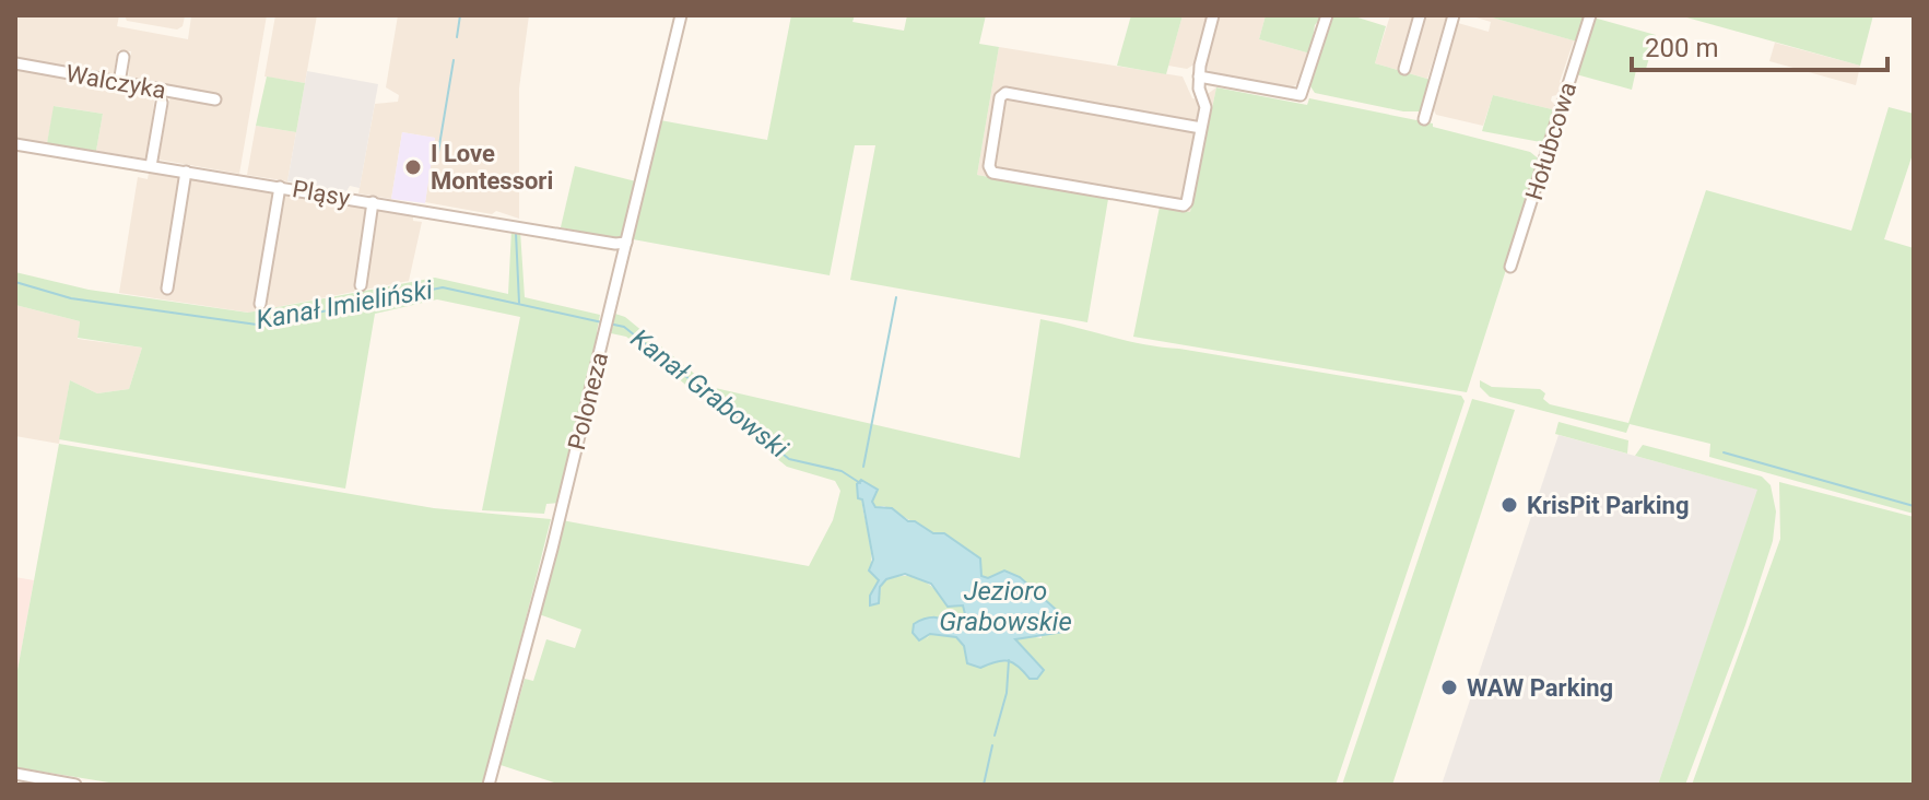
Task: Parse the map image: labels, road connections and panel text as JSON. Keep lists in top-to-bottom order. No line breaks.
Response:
{"streets":{"street":["Walczyka","Hołubcowa","Pląsy","Poloneza"]},"crossings":[["Pląsy","Poloneza"]],"water":["Kanał Imieliński","Kanał Grabowski","Jezioro Grabowskie"],"places":["I Love Montessori","KrisPit Parking","WAW Parking"],"scale_bar":"200 m"}
